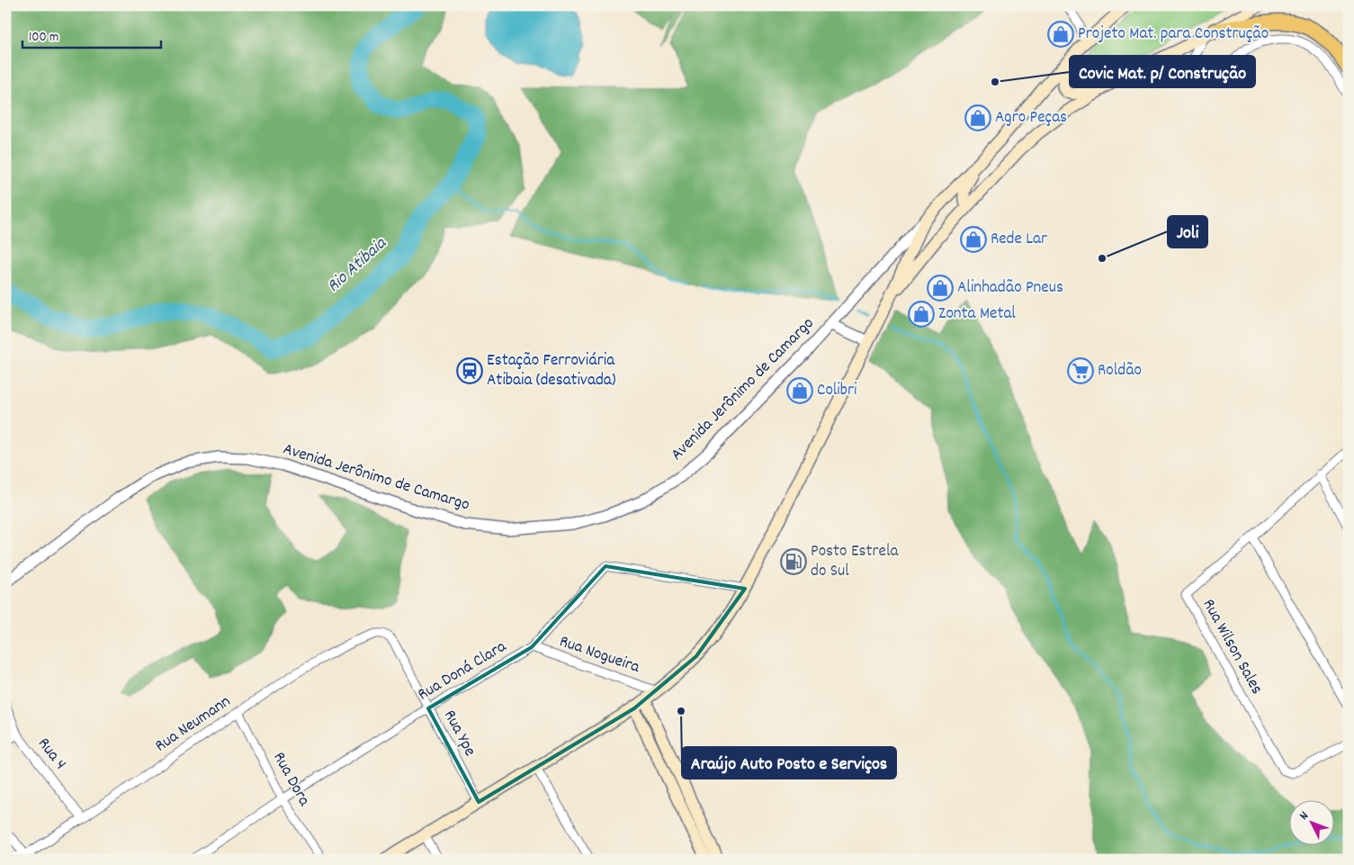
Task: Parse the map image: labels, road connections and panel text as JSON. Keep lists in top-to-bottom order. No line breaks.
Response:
{"streets":{"main road":["Avenida Jerônimo de Camargo"],"street":["Rua Wilson Sales","Rua Nogueira","Rua Doná Clara","Rua Neumann","Rua Ype","Rua 4","Rua Dora"]},"crossings":[["Rua Nogueira","Rua Doná Clara"],["Rua Doná Clara","Rua Ype"],["Rua Doná Clara","Rua Dora"],["Rua Neumann","Rua Ype"],["Rua Neumann","Rua 4"],["Rua Neumann","Rua Dora"]],"water":["Rio Atibaia"],"places":{"shop":["Projeto Mat. para Construção","Agro Peças","Rede Lar","Alinhadão Pneus","Zonta Metal","Colibri"],"other":["Covic Mat. p/ Construção","Joli","Araújo Auto Posto e Serviços"],"station":["Estação Ferroviária Atibaia (desativada)"],"supermarket":["Roldão"],"fuel station":["Posto Estrela do Sul"]},"scale_bar":"100 m","north":"top left"}
